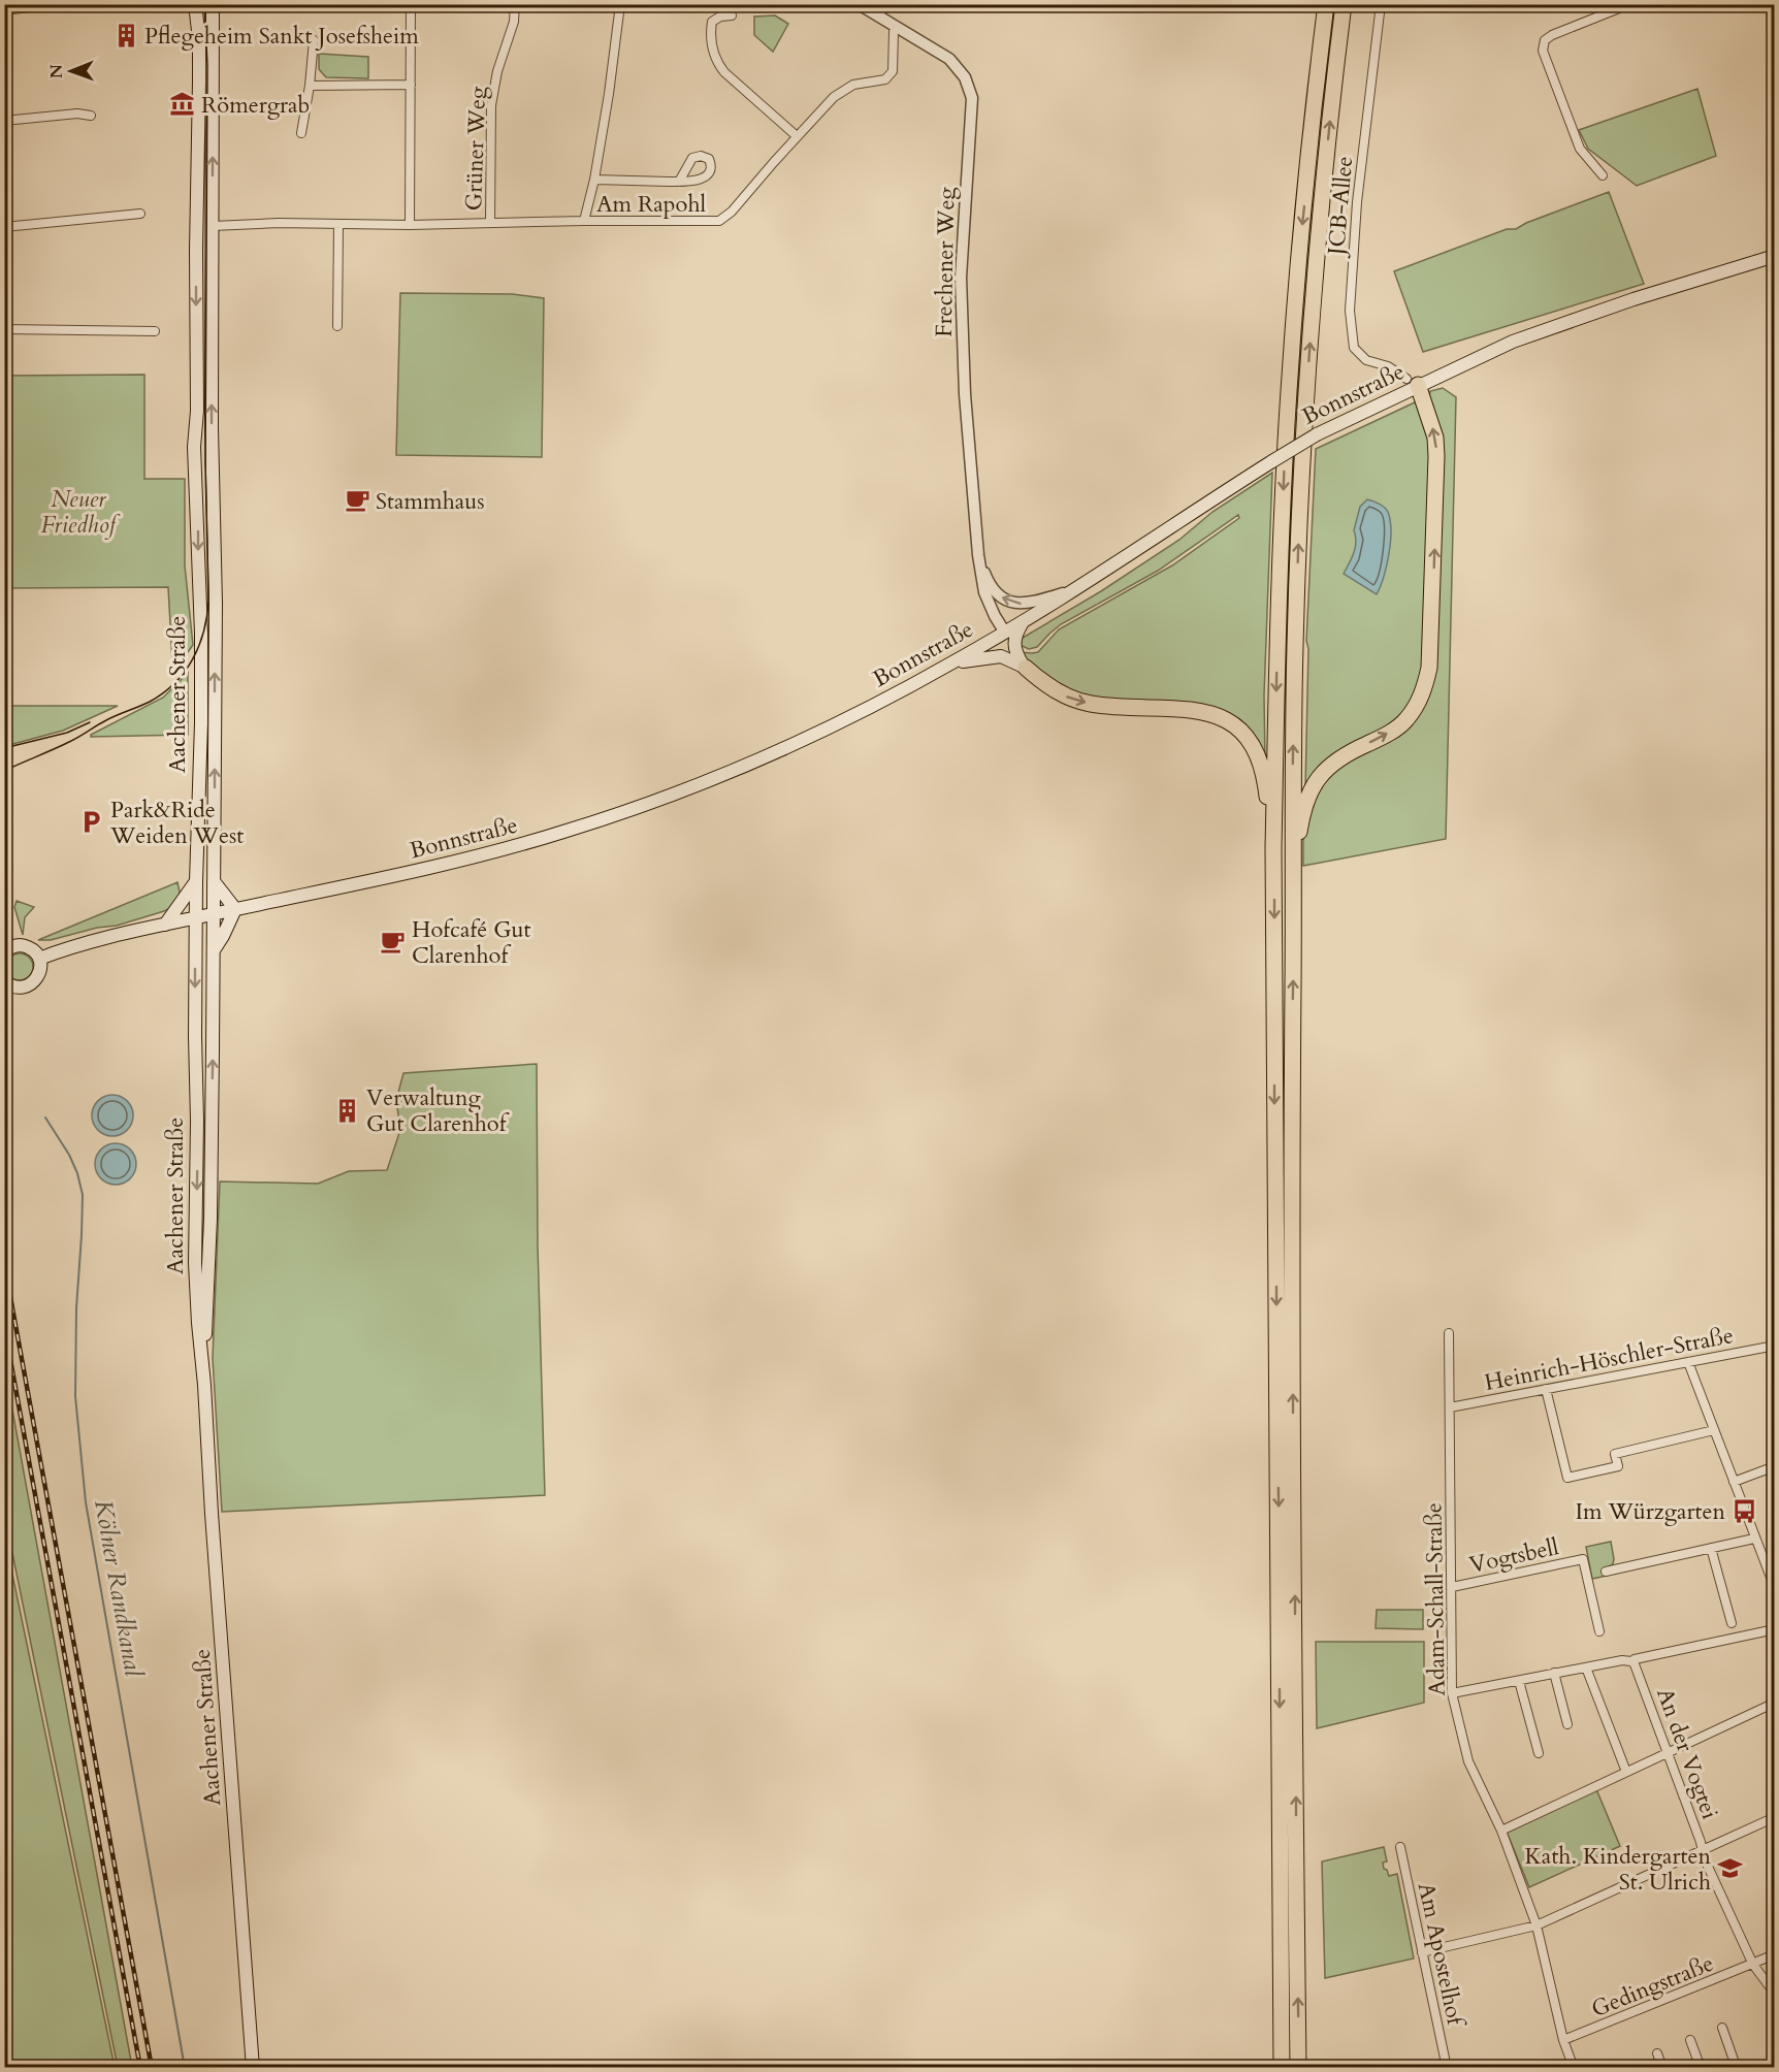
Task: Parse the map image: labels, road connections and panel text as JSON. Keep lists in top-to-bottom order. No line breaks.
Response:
{"streets":{"main road":["Bonnstraße","Aachener Straße"],"street":["Grüner Weg","Am Rapohl","JCB-Allee","Frechener Weg","Heinrich-Höschler-Straße","Vogtsbell","Adam-Schall-Straße","An der Vogtei","Am Apostelhof","Gedingstraße"]},"crossings":[["Grüner Weg","Am Rapohl"],["Am Rapohl","Frechener Weg"],["Am Rapohl","Aachener Straße"],["JCB-Allee","Bonnstraße"],["Frechener Weg","Bonnstraße"],["Bonnstraße","Aachener Straße"],["Heinrich-Höschler-Straße","Adam-Schall-Straße"],["Vogtsbell","Adam-Schall-Straße"],["Adam-Schall-Straße","An der Vogtei"],["Adam-Schall-Straße","Gedingstraße"],["An der Vogtei","Gedingstraße"]],"water":["Kölner Randkanal"],"parks":["Neuer Friedhof"],"places":{"building":["Pflegeheim Sankt Josefsheim","Verwaltung Gut Clarenhof"],"museum":["Römergrab"],"cafe":["Stammhaus","Hofcafé Gut Clarenhof"],"parking":["Park&Ride Weiden West"],"bus stop":["Im Würzgarten"],"school or university":["Kath. Kindergarten St. Ulrich"]},"north":"left"}
